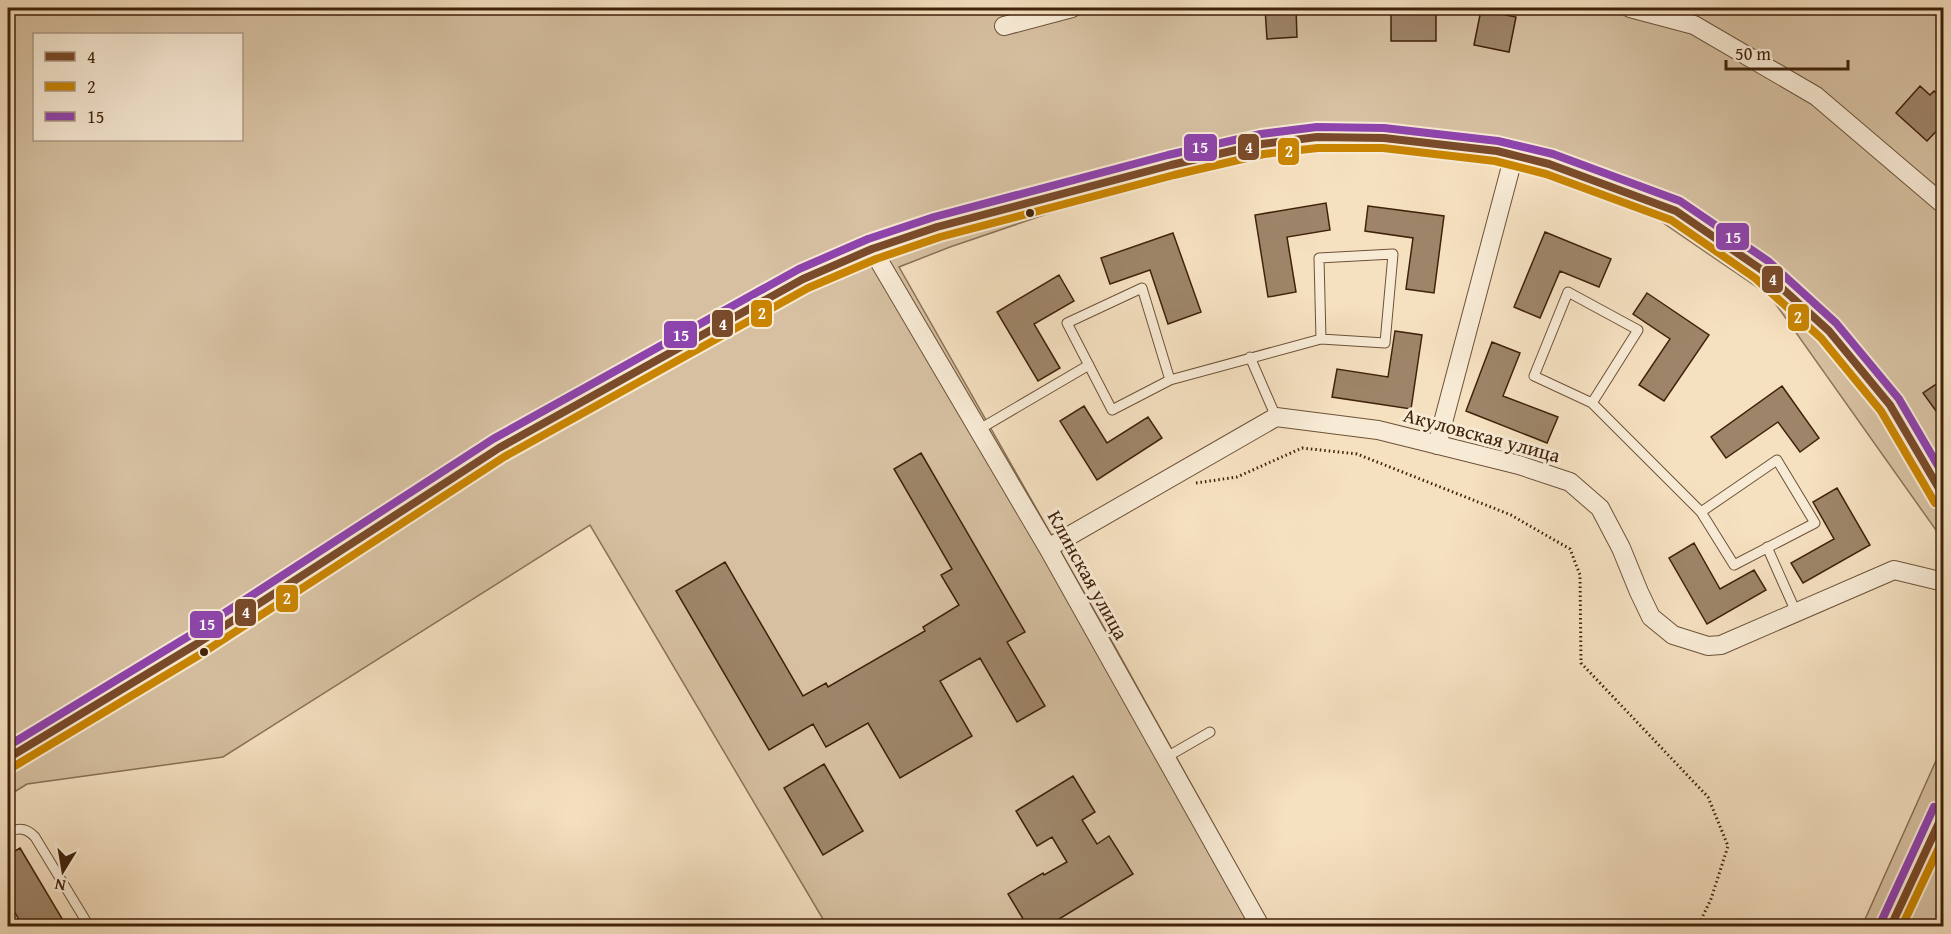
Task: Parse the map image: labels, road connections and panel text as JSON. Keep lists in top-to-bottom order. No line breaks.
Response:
{"streets":{"street":["Акуловская улица","Клинская улица"]},"lines":["transit line 15","transit line 4","transit line 2"],"legend":["4","2","15"],"scale_bar":"50 m","north":"bottom"}
